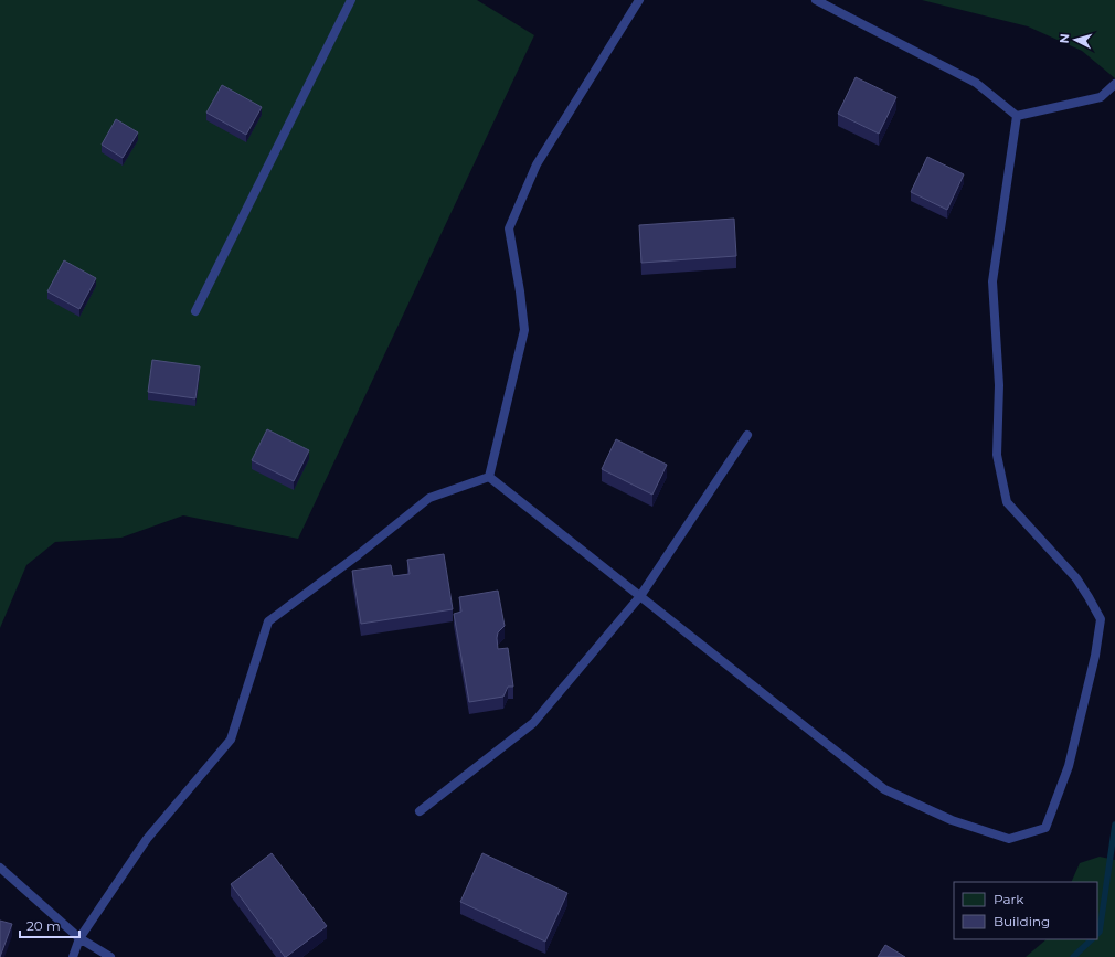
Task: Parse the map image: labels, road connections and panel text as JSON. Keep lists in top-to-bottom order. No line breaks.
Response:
{"legend":["Park","Building"],"scale_bar":"20 m","north":"left"}
